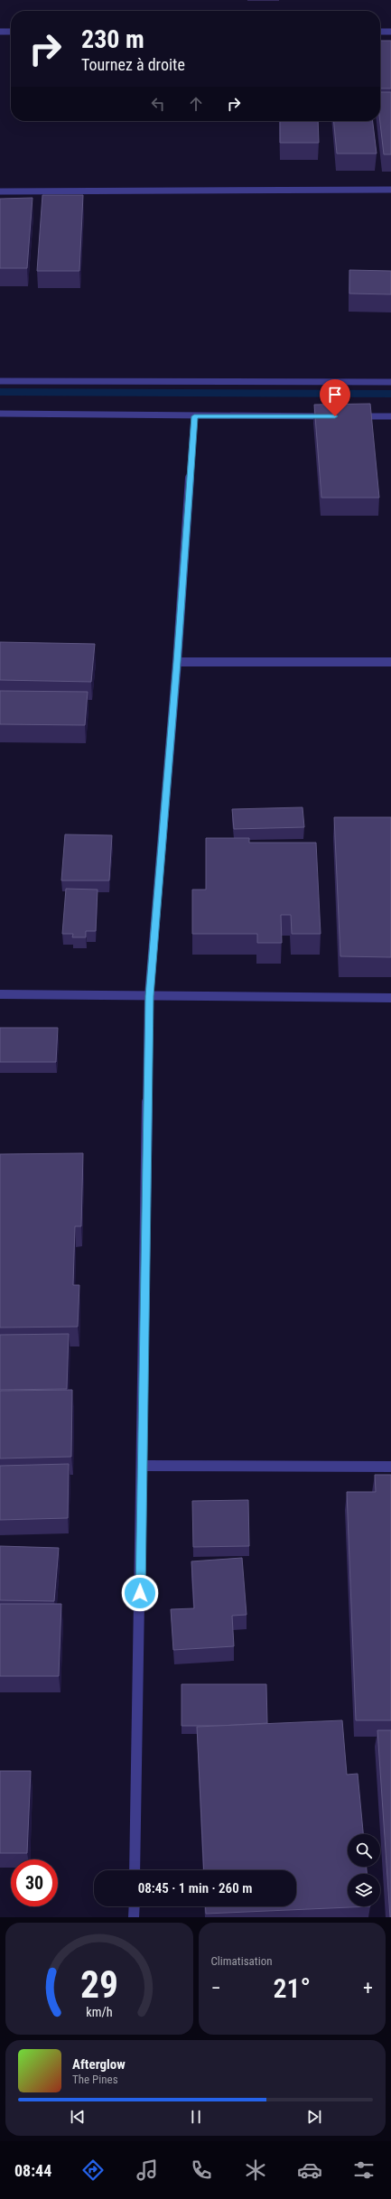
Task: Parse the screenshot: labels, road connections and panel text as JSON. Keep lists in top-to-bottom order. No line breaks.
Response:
{"page":{"turn":["230 m","Tournez à droite"],"limit":"30","trip":"08:45 · 1 min · 260 m","tile":"Climatisation","heat":["−","21°","+"],"song":["Afterglow","The Pines"],"tabs":"08:44","gauge":["29","km/h"]}}
